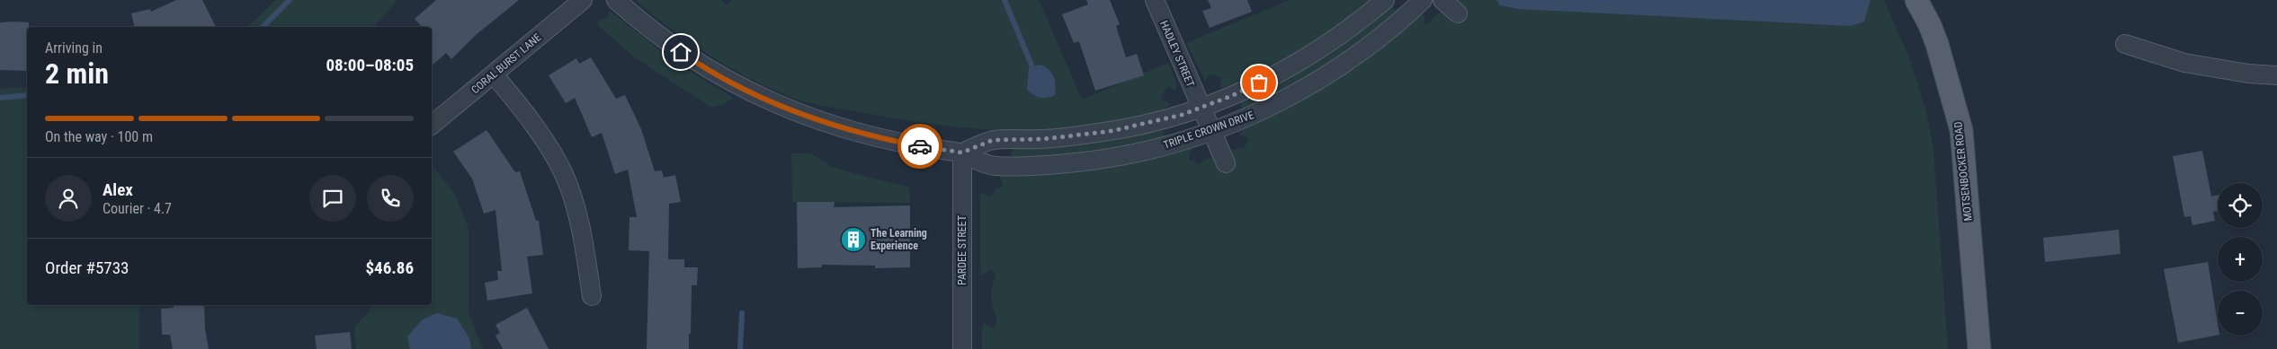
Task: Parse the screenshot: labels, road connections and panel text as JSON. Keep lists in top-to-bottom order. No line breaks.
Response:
{"streets":{"main road":["MOTSENBOCKER ROAD"],"street":["HADLEY STREET","CORAL BURST LANE","TRIPLE CROWN DRIVE","PARDEE STREET"]},"crossings":[["HADLEY STREET","TRIPLE CROWN DRIVE"],["TRIPLE CROWN DRIVE","PARDEE STREET"]],"places":{"building":["The Learning Experience"]},"page":{"heading":["2 min","Arriving in","08:00–08:05"],"panel":["Alex","Courier · 4.7","Order #5733","$46.86"],"bar":"On the way · 100 m","map_buttons":["+","−"]}}
